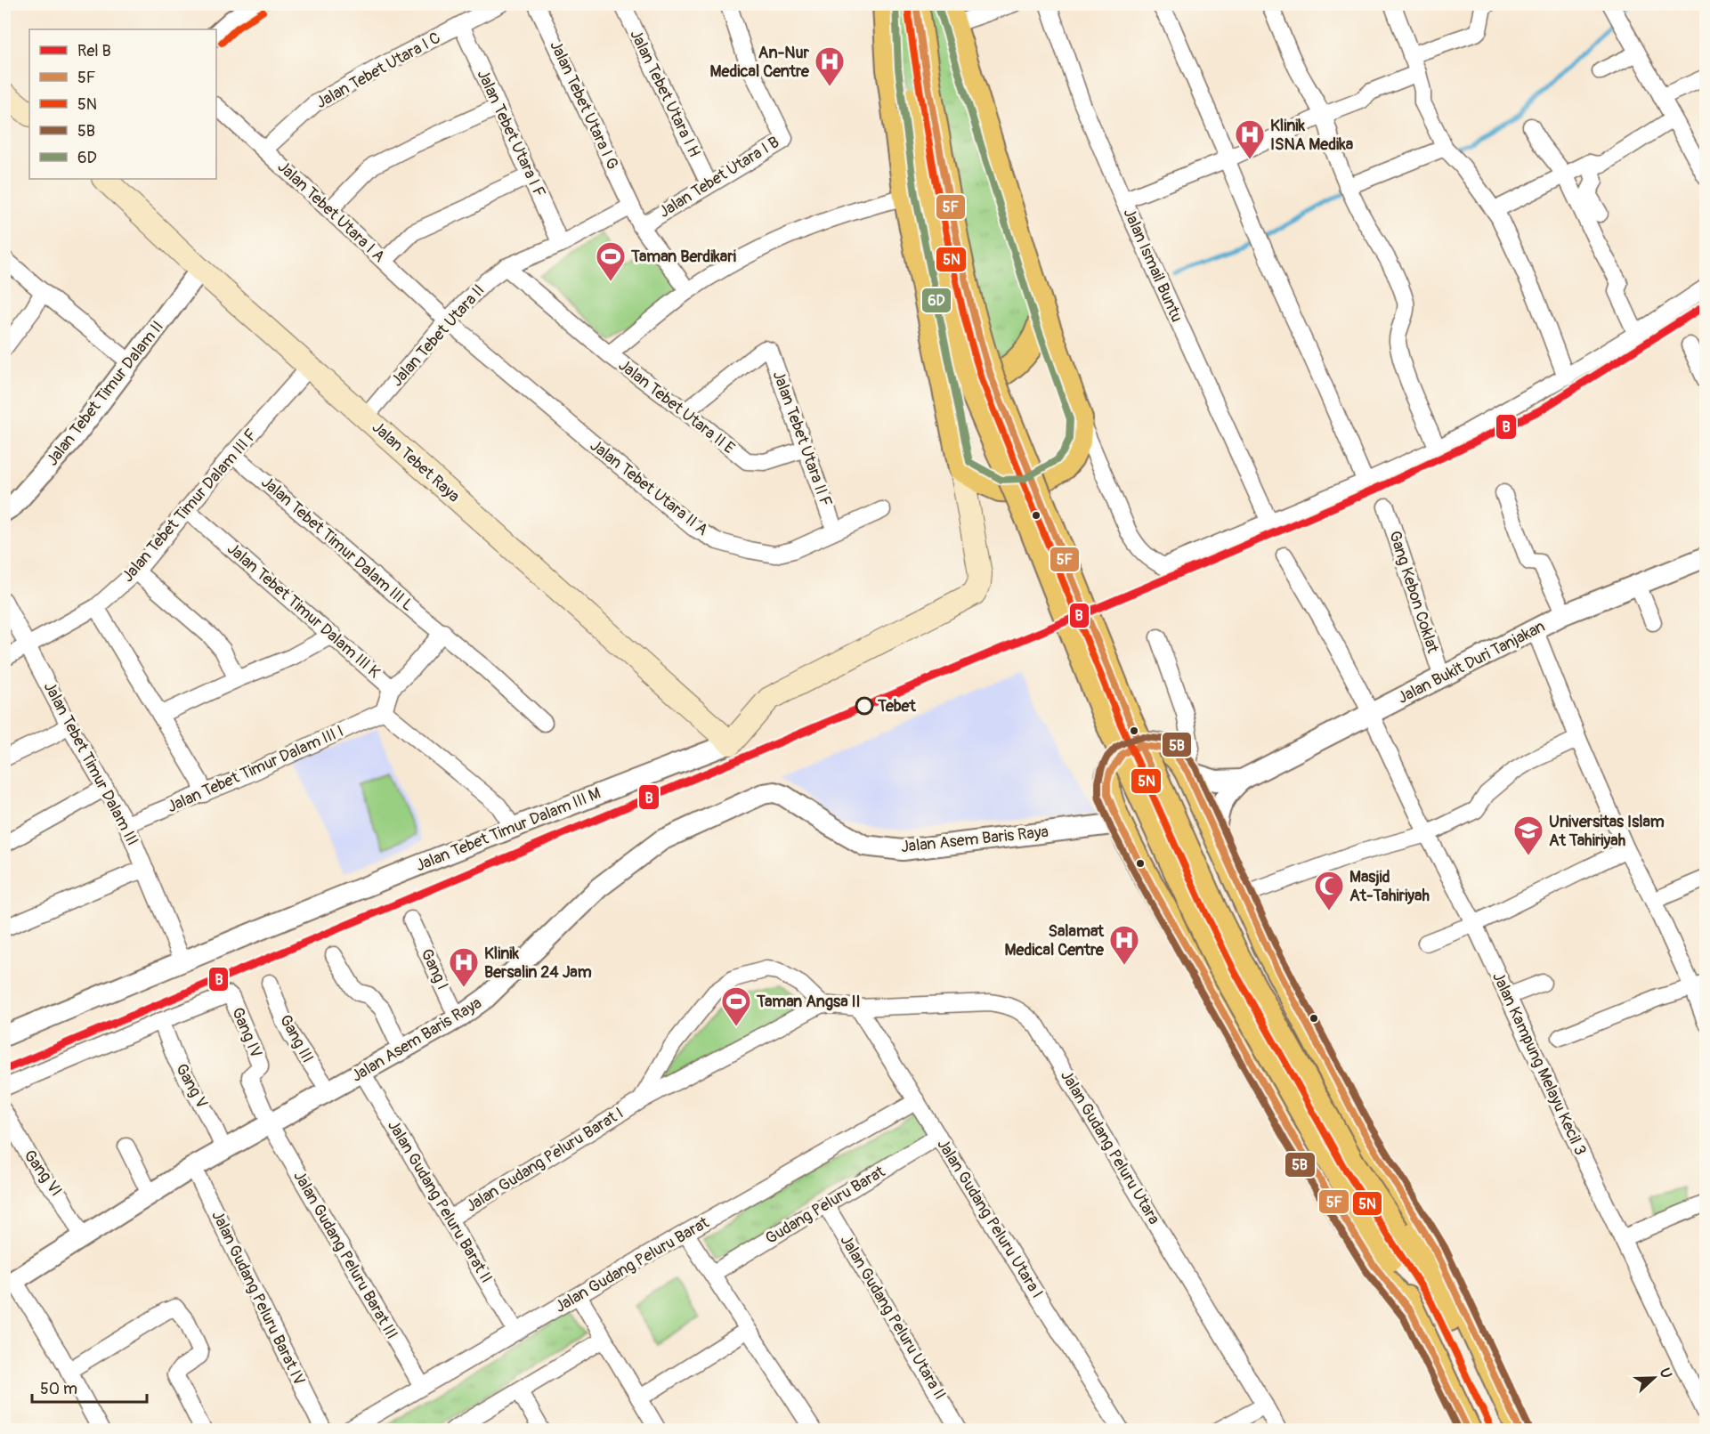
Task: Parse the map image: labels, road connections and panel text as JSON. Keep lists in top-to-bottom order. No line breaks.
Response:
{"streets":{"main road":["Jalan Tebet Raya","Jalan Tebet Timur Dalam III M"],"street":["Jalan Tebet Utara I C","Jalan Tebet Utara I H","Jalan Tebet Utara I G","Jalan Tebet Utara I F","Jalan Tebet Utara I B","Jalan Tebet Utara I A","Jalan Ismail Buntu","Jalan Tebet Utara II","Jalan Tebet Timur Dalam II","Jalan Tebet Utara II E","Jalan Tebet Utara II F","Jalan Tebet Utara II A","Jalan Tebet Timur Dalam III F","Jalan Tebet Timur Dalam III L","Gang Kebon Coklat","Jalan Tebet Timur Dalam III K","Jalan Bukit Duri Tanjakan","Jalan Tebet Timur Dalam III","Jalan Tebet Timur Dalam III I","Jalan Asem Baris Raya","Gang I","Gang IV","Gang III","Jalan Kampung Melayu Kecil 3","Gang V","Jalan Gudang Peluru Utara","Jalan Gudang Peluru Barat I","Gang VI","Jalan Gudang Peluru Barat II","Gudang Peluru Barat","Jalan Gudang Peluru Utara I","Jalan Gudang Peluru Barat III","Jalan Gudang Peluru Barat","Jalan Gudang Peluru Barat IV","Jalan Gudang Peluru Utara II"]},"crossings":[["Jalan Tebet Utara I C","Jalan Tebet Utara I F"],["Jalan Tebet Utara I C","Jalan Tebet Utara I A"],["Jalan Tebet Utara I H","Jalan Tebet Utara I B"],["Jalan Tebet Utara I G","Jalan Tebet Utara I B"],["Jalan Tebet Utara I G","Jalan Tebet Utara II"],["Jalan Tebet Utara I F","Jalan Tebet Utara II"],["Jalan Tebet Utara I A","Jalan Tebet Utara II"],["Jalan Tebet Utara I A","Jalan Tebet Utara II A"],["Jalan Tebet Utara II","Jalan Tebet Utara II E"],["Jalan Tebet Utara II","Jalan Tebet Raya"],["Jalan Tebet Utara II","Jalan Tebet Utara II A"],["Jalan Tebet Timur Dalam II","Jalan Tebet Raya"],["Jalan Tebet Utara II E","Jalan Tebet Utara II F"],["Jalan Tebet Utara II F","Jalan Tebet Utara II A"],["Jalan Tebet Raya","Jalan Tebet Timur Dalam III F"],["Jalan Tebet Raya","Jalan Tebet Timur Dalam III M"],["Jalan Tebet Timur Dalam III F","Jalan Tebet Timur Dalam III L"],["Jalan Tebet Timur Dalam III F","Jalan Tebet Timur Dalam III K"],["Jalan Tebet Timur Dalam III F","Jalan Tebet Timur Dalam III"],["Gang Kebon Coklat","Jalan Bukit Duri Tanjakan"],["Jalan Tebet Timur Dalam III K","Jalan Tebet Timur Dalam III I"],["Jalan Bukit Duri Tanjakan","Jalan Kampung Melayu Kecil 3"],["Jalan Tebet Timur Dalam III","Jalan Tebet Timur Dalam III I"],["Jalan Tebet Timur Dalam III","Jalan Tebet Timur Dalam III M"],["Jalan Asem Baris Raya","Gang I"],["Jalan Asem Baris Raya","Gang IV"],["Jalan Asem Baris Raya","Gang III"],["Jalan Asem Baris Raya","Gang V"],["Jalan Asem Baris Raya","Gang VI"],["Jalan Asem Baris Raya","Jalan Gudang Peluru Barat II"],["Jalan Asem Baris Raya","Jalan Gudang Peluru Barat III"],["Jalan Asem Baris Raya","Jalan Gudang Peluru Barat IV"],["Gang IV","Gang V"],["Gang IV","Jalan Gudang Peluru Barat III"],["Jalan Gudang Peluru Utara","Jalan Gudang Peluru Utara I"],["Jalan Gudang Peluru Barat I","Jalan Gudang Peluru Barat II"],["Jalan Gudang Peluru Barat II","Jalan Gudang Peluru Barat"],["Gudang Peluru Barat","Jalan Gudang Peluru Utara I"],["Gudang Peluru Barat","Jalan Gudang Peluru Utara II"],["Jalan Gudang Peluru Utara I","Jalan Gudang Peluru Barat"],["Jalan Gudang Peluru Barat III","Jalan Gudang Peluru Barat"]],"places":{"hospital":["An-Nur Medical Centre","Klinik ISNA Medika","Salamat Medical Centre","Klinik Bersalin 24 Jam"],"sports":["Taman Berdikari","Taman Angsa II"],"other":["Tebet"],"school or university":["Universitas Islam At Tahiriyah"],"mosque":["Masjid At-Tahiriyah"]},"lines":["transit line 5F","transit line 6D","transit line 5N","rail line B","transit line 5B"],"legend":["Rel B","5F","5N","5B","6D"],"scale_bar":"50 m","north":"right"}
